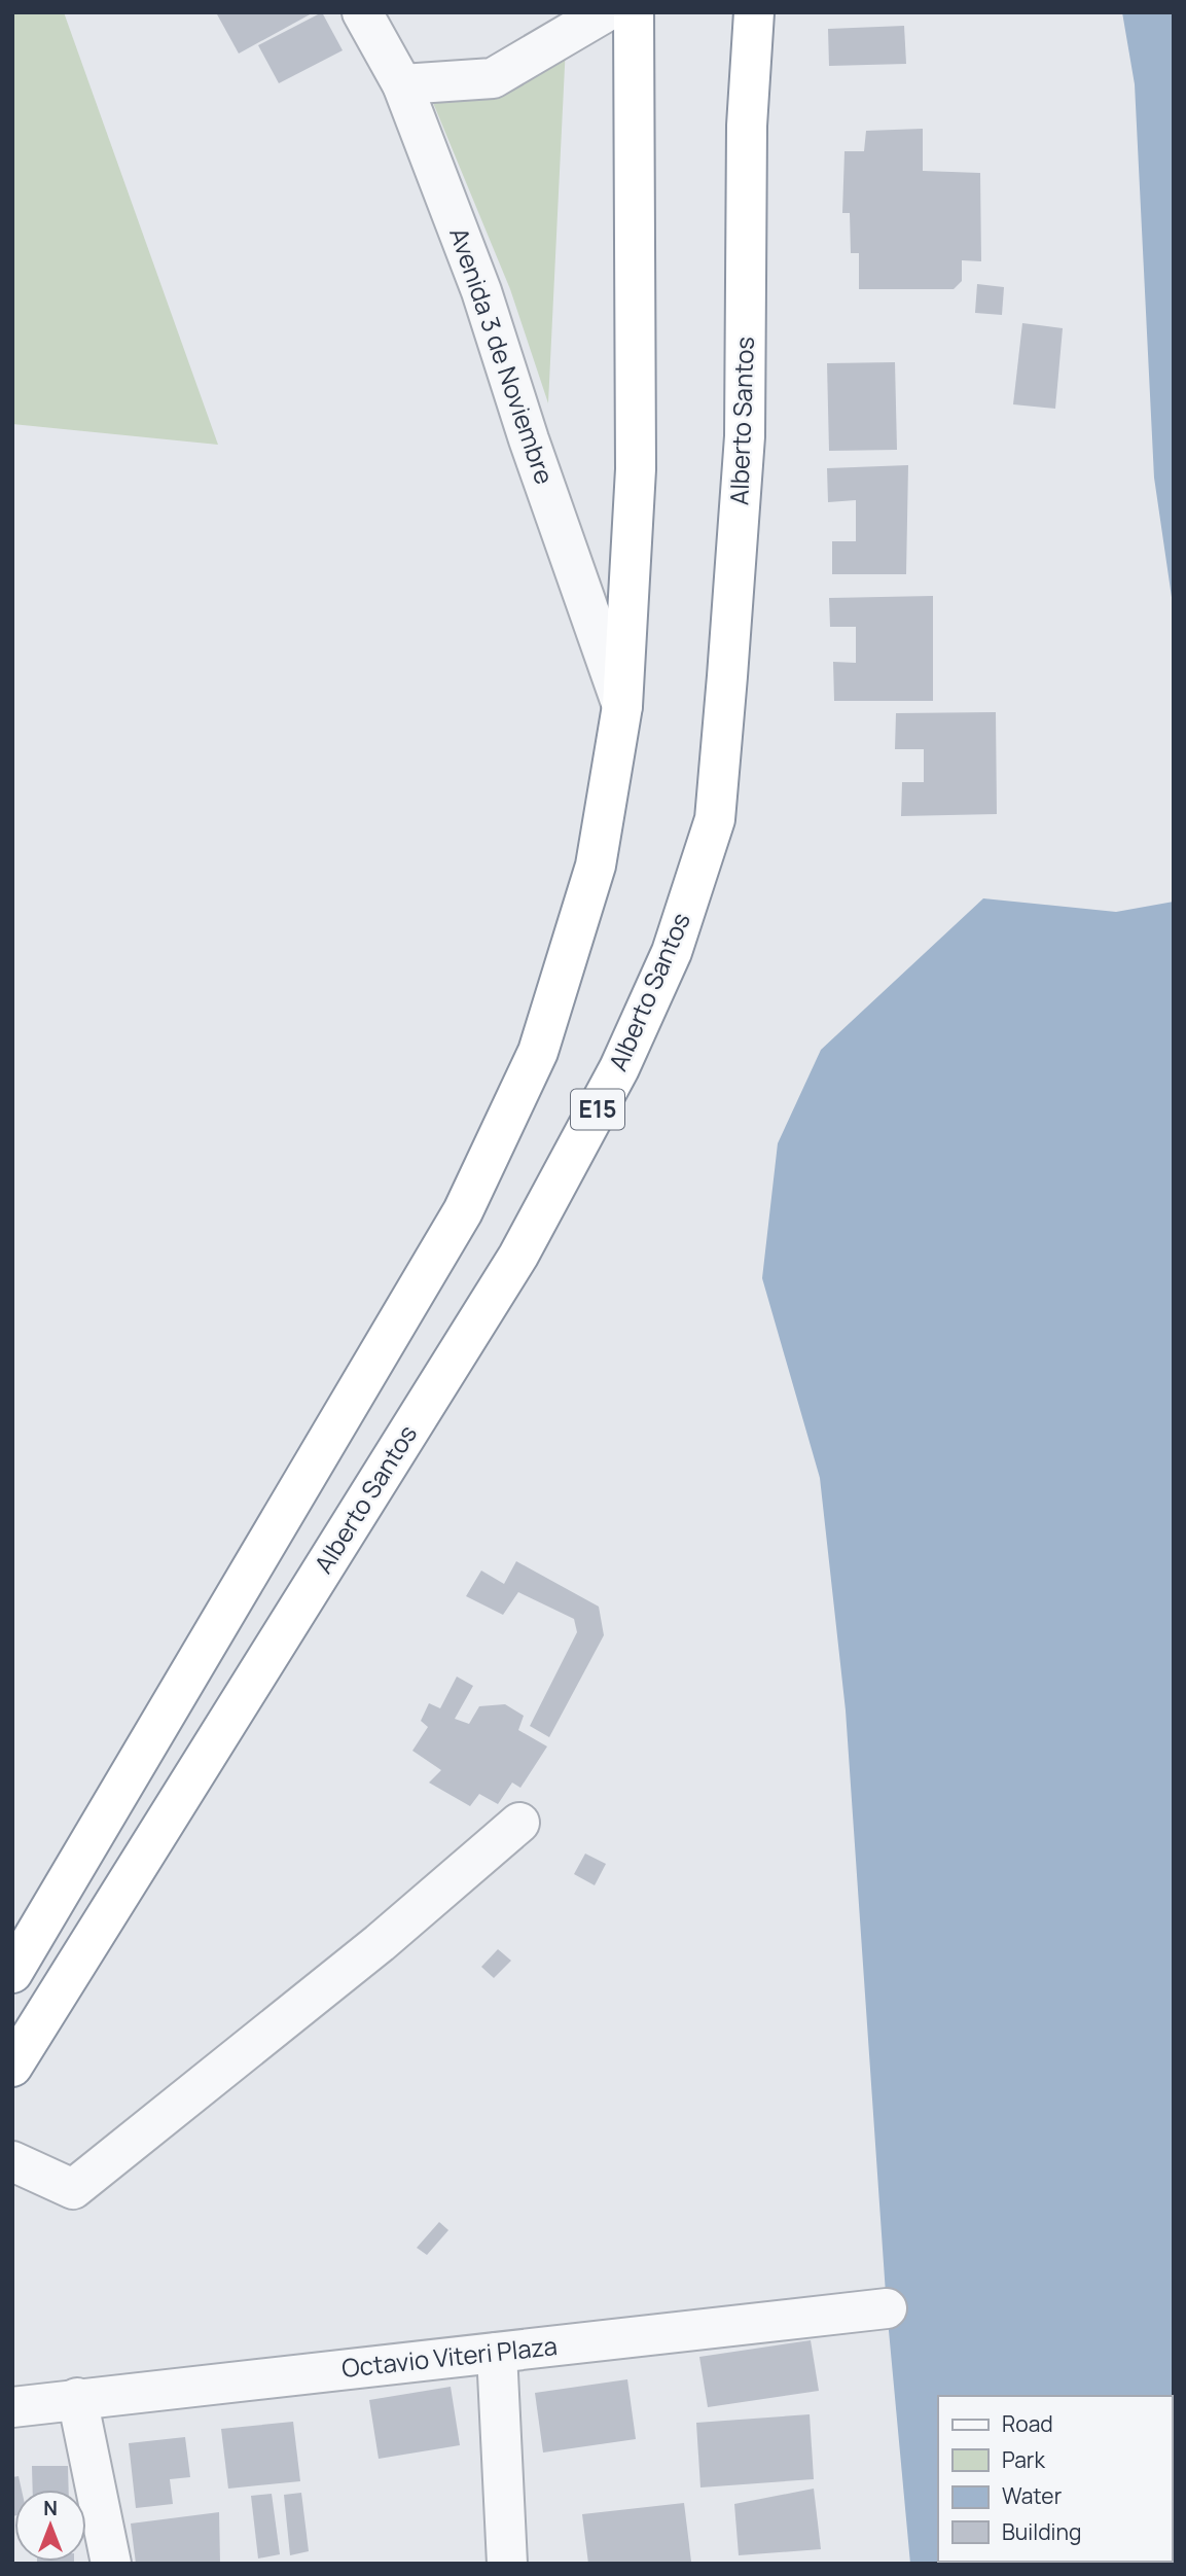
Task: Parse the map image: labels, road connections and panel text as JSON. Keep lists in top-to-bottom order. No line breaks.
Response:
{"streets":{"highway":["Alberto Santos","E15"],"street":["Avenida 3 de Noviembre","Octavio Viteri Plaza"]},"legend":["Road","Park","Water","Building"],"north":"top"}
